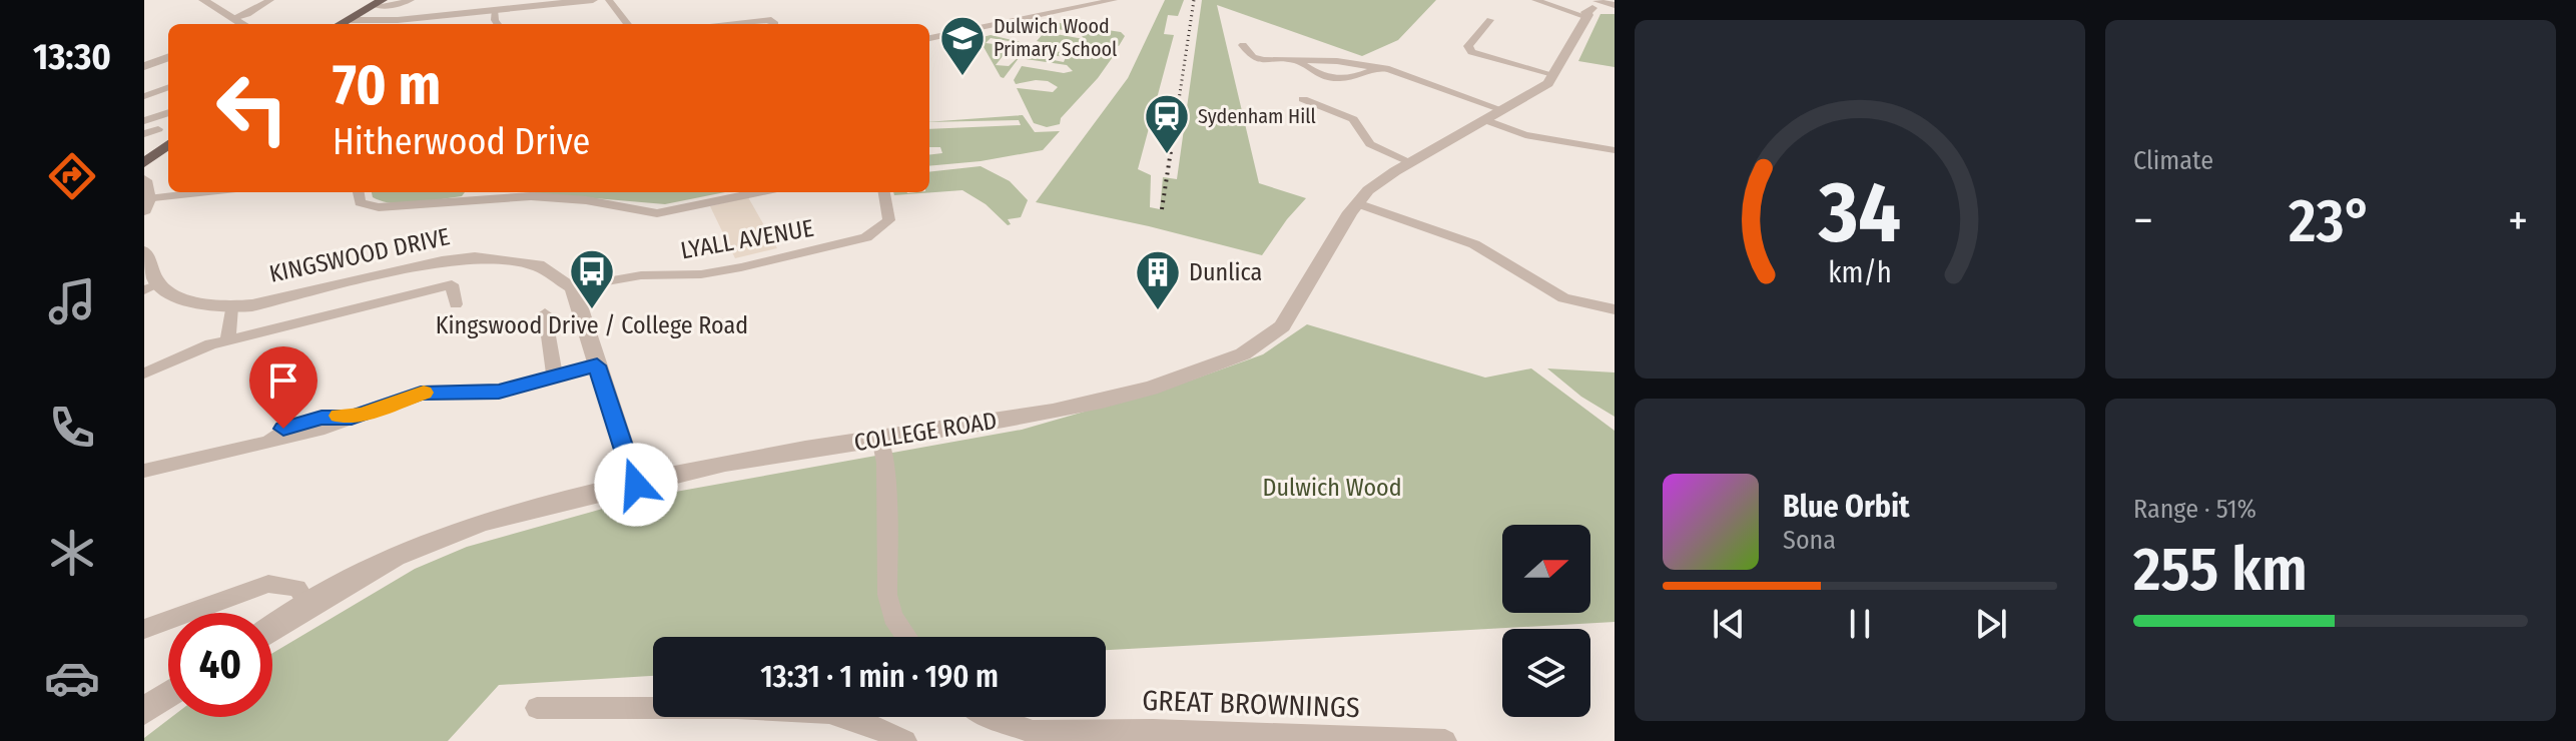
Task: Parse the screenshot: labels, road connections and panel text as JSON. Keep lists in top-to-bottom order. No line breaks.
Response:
{"streets":{"street":["LYALL AVENUE","KINGSWOOD DRIVE","COLLEGE ROAD","GREAT BROWNINGS"]},"crossings":[["LYALL AVENUE","KINGSWOOD DRIVE"]],"parks":["Dulwich Wood"],"places":{"school or university":["Dulwich Wood Primary School"],"station":["Sydenham Hill"],"bus stop":["Kingswood Drive / College Road"],"building":["Dunlica"]},"north":"right","page":{"tabs":"13:30","tile":["Climate",["Range · 51%","255 km"]],"turn":["70 m","Hitherwood Drive"],"heat":["−","23°","+"],"song":["Blue Orbit","Sona"],"limit":"40","trip":"13:31 · 1 min · 190 m","gauge":["34","km/h"]}}
